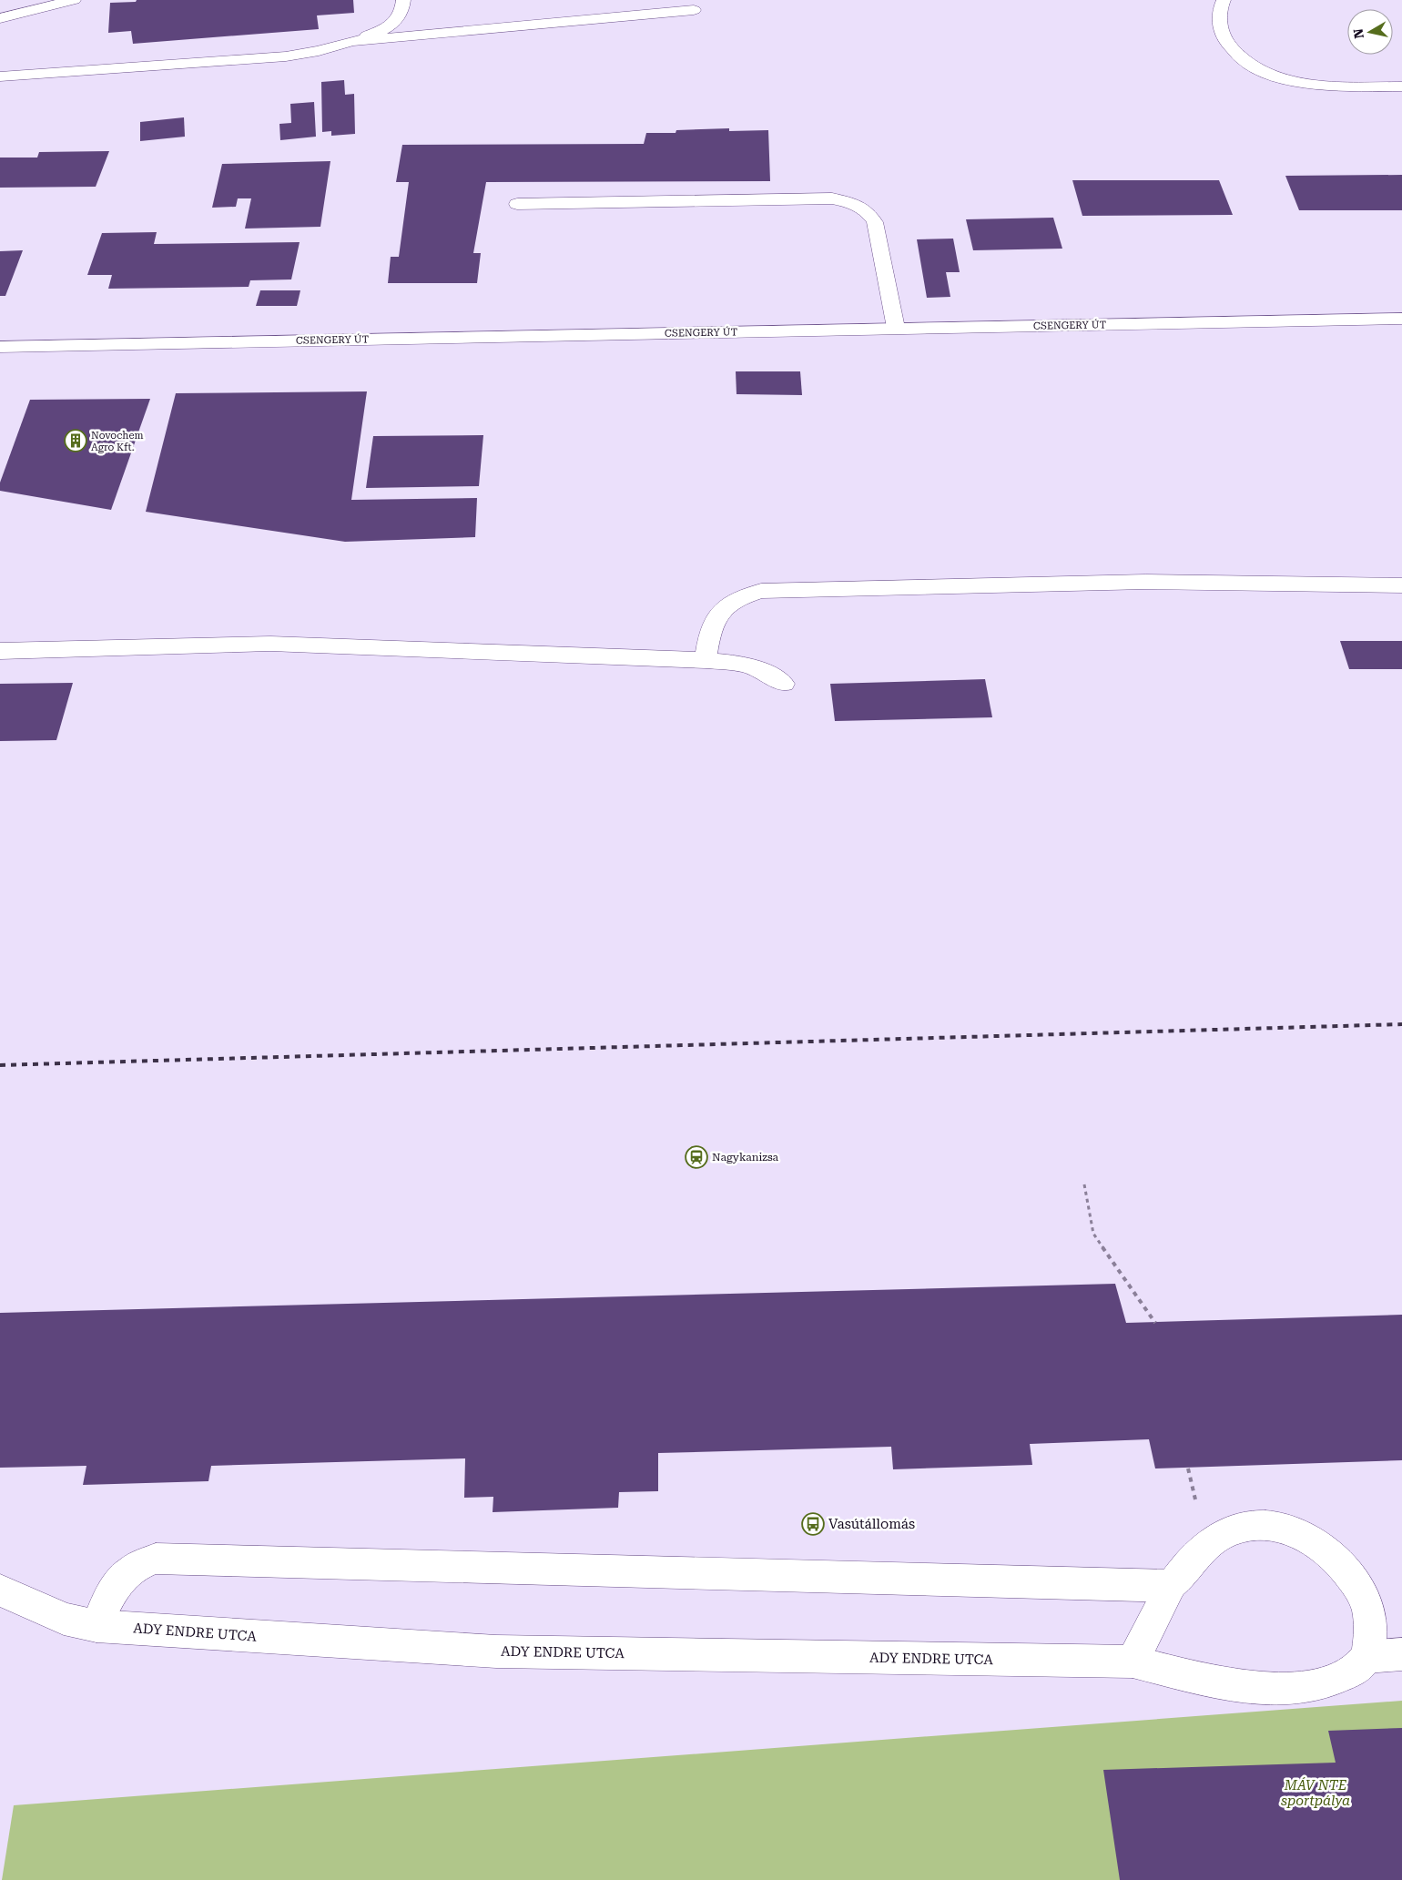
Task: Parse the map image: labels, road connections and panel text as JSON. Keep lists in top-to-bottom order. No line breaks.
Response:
{"streets":{"main road":["CSENGERY ÚT","ADY ENDRE UTCA"]},"parks":["MÁV NTE sportpálya"],"places":{"building":["Novochem Agro Kft."],"station":["Nagykanizsa"],"bus stop":["Vasútállomás"]},"north":"left"}
